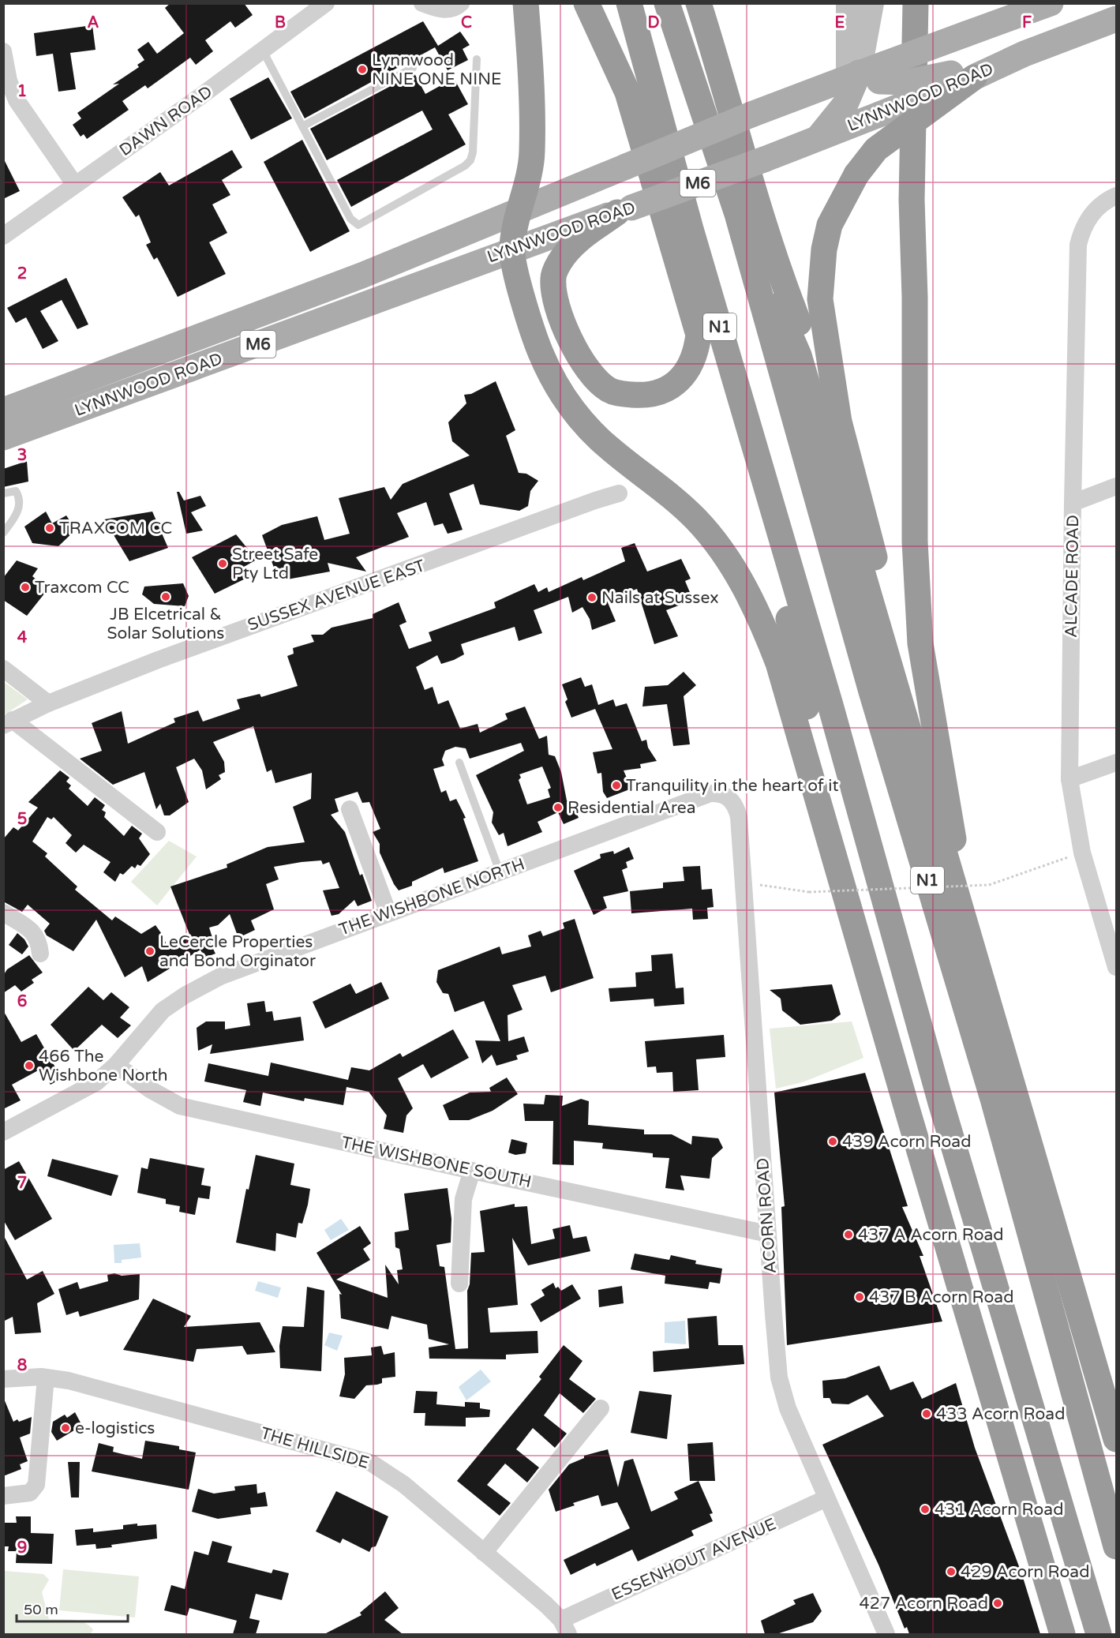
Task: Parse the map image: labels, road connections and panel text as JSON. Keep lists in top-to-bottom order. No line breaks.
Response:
{"streets":{"highway":["N1"],"main road":["LYNNWOOD ROAD","M6"],"street":["DAWN ROAD","ALCADE ROAD","SUSSEX AVENUE EAST","THE WISHBONE NORTH","THE WISHBONE SOUTH","ACORN ROAD","THE HILLSIDE","ESSENHOUT AVENUE"]},"crossings":[["THE WISHBONE NORTH","THE WISHBONE SOUTH"],["THE WISHBONE NORTH","ACORN ROAD"],["THE WISHBONE SOUTH","ACORN ROAD"],["ACORN ROAD","ESSENHOUT AVENUE"],["THE HILLSIDE","ESSENHOUT AVENUE"]],"places":["Lynnwood NINE ONE NINE","TRAXCOM CC","Street Safe Pty Ltd","Traxcom CC","JB Elcetrical & Solar Solutions","Nails at Sussex","Tranquility in the heart of it","Residential Area","LeCercle Properties and Bond Orginator","466 The Wishbone North","439 Acorn Road","437 A Acorn Road","437 B Acorn Road","433 Acorn Road","e-logistics","431 Acorn Road","429 Acorn Road","427 Acorn Road"],"scale_bar":"50 m","grid":{"columns":["A","B","C","D","E","F"],"rows":["1","2","3","4","5","6","7","8","9"]}}
